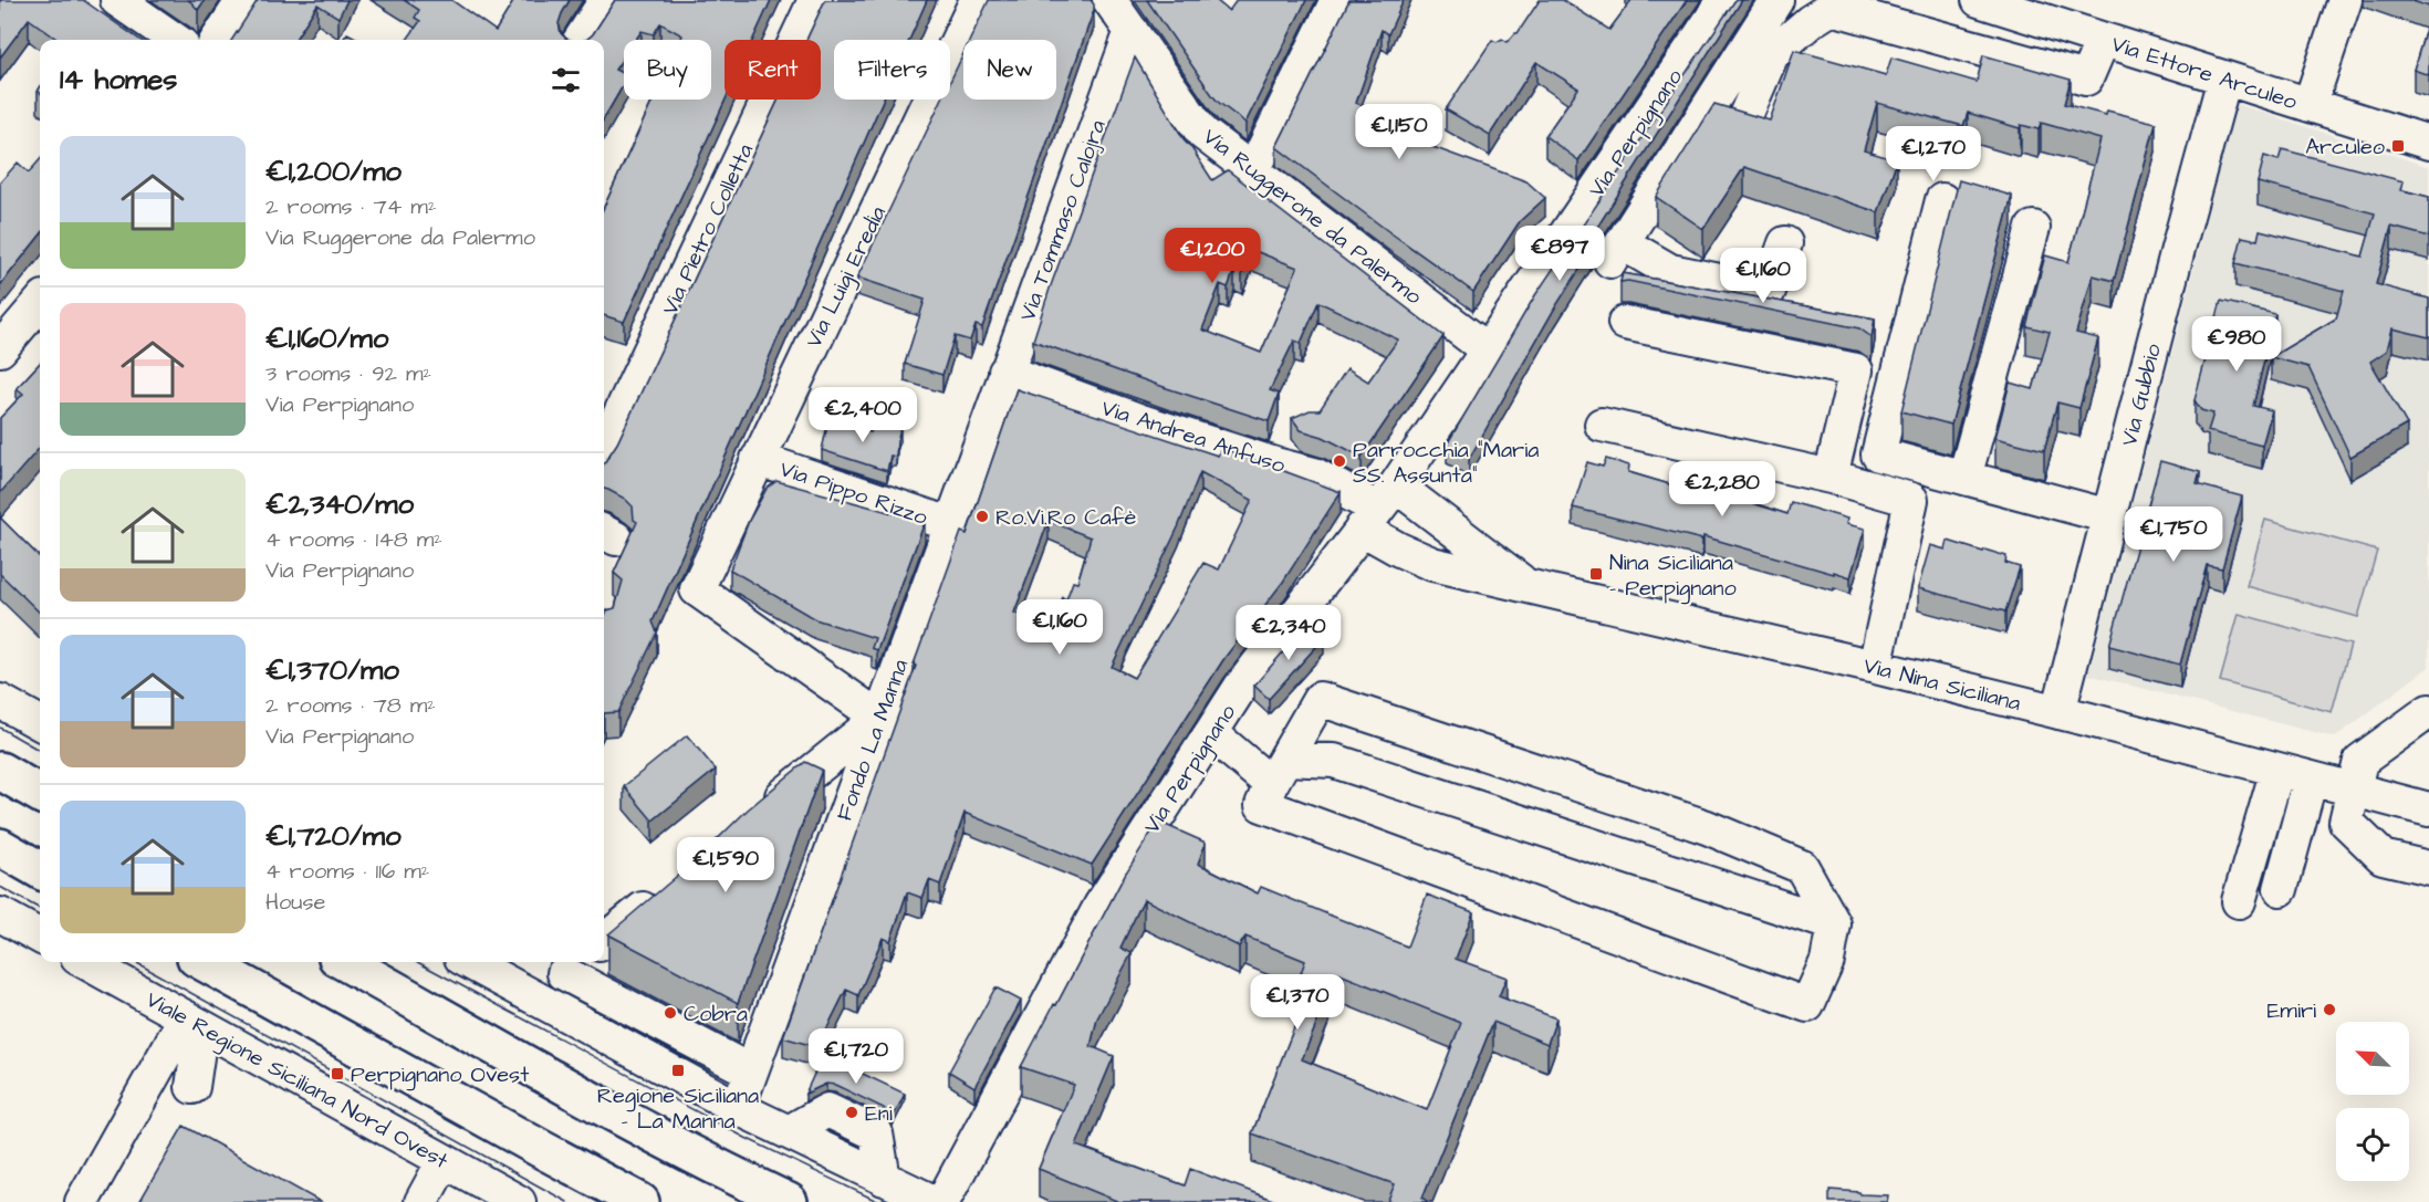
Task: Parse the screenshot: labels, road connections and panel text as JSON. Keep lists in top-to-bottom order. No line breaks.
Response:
{"streets":{"street":["Via Ettore Arculeo","Via Perpignano","Via Ruggerone da Palermo","Via Tommaso Calojra","Via Pietro Colletta","Via Luigi Eredia","Via Gubbio","Via Andrea Anfuso","Via Pippo Rizzo","Via Nina Siciliana","Fondo La Manna","Viale Regione Siciliana Nord Ovest"]},"crossings":[["Via Ettore Arculeo","Via Gubbio"],["Via Perpignano","Via Ruggerone da Palermo"],["Via Perpignano","Via Andrea Anfuso"],["Via Perpignano","Via Nina Siciliana"],["Via Ruggerone da Palermo","Via Tommaso Calojra"],["Via Tommaso Calojra","Via Andrea Anfuso"],["Via Tommaso Calojra","Fondo La Manna"],["Via Luigi Eredia","Via Pippo Rizzo"],["Via Luigi Eredia","Fondo La Manna"],["Via Gubbio","Via Nina Siciliana"],["Via Andrea Anfuso","Via Nina Siciliana"],["Via Andrea Anfuso","Fondo La Manna"],["Via Pippo Rizzo","Fondo La Manna"]],"places":{"transit":["Arculeo","Nina Siciliana - Perpignano","Regione Siciliana - La Manna","Perpignano Ovest"],"other":["Parrocchia \"Maria SS. Assunta\"","Ro.Vi.Ro Cafè","Emiri","Cobra","Eni"]},"north":"top left","page":{"chip":["Buy","Rent","Filters","New"],"heading":"14 homes","price":["€1,150","€1,270","€897","€1,200","€1,160","€980","€2,400","€2,280","€1,750","€1,160","€2,340","€1,590","€1,370","€1,720"],"list":[{"name":"€1,200/mo","note":"2 rooms · 74 m² · Via Ruggerone da Palermo"},{"name":"€1,160/mo","note":"3 rooms · 92 m² · Via Perpignano"},{"name":"€2,340/mo","note":"4 rooms · 148 m² · Via Perpignano"},{"name":"€1,370/mo","note":"2 rooms · 78 m² · Via Perpignano"},{"name":"€1,720/mo","note":"4 rooms · 116 m² · House"}]}}
